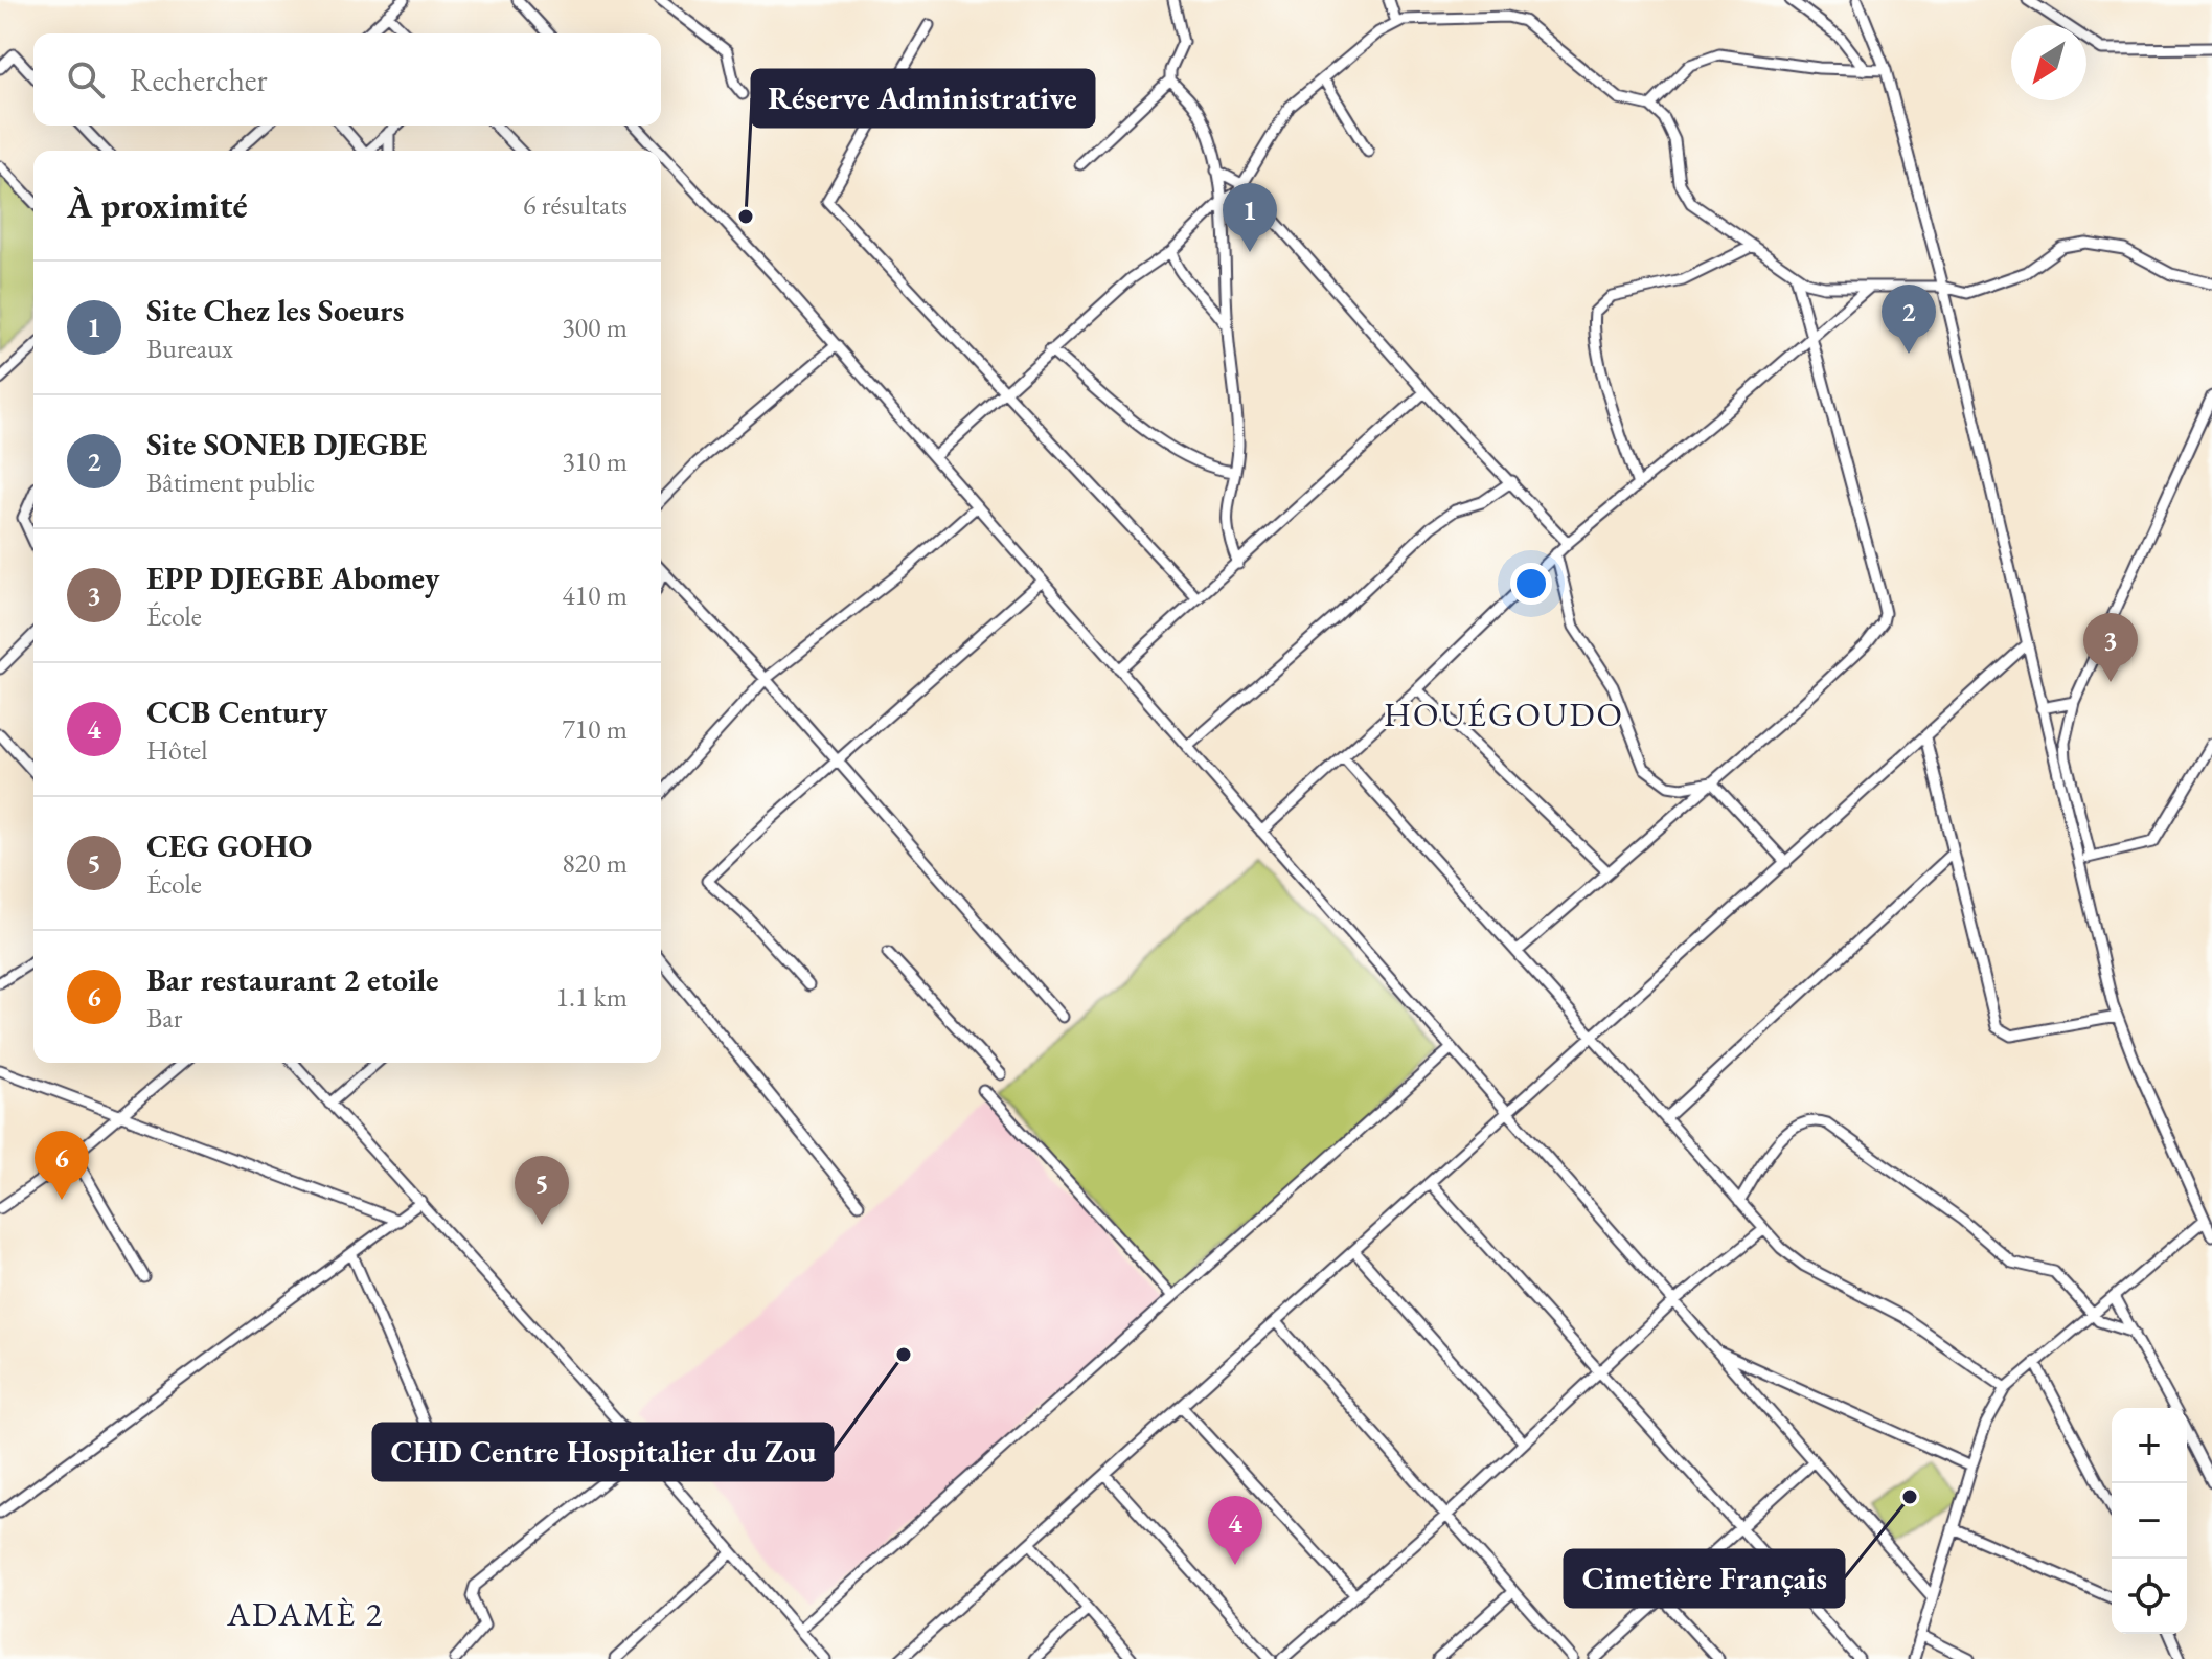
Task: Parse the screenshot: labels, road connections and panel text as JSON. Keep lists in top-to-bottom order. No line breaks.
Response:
{"districts":["HOUÉGOUDO","ADAMÈ 2"],"places":["Réserve Administrative","CHD Centre Hospitalier du Zou","Cimetière Français"],"north":"bottom left","page":{"search":"Rechercher","heading":["À proximité","6 résultats"],"pins":["1","2","3","6","5","4"],"list":[{"mark":"1","name":"Site Chez les Soeurs","note":"Bureaux","value":"300 m"},{"mark":"2","name":"Site SONEB DJEGBE","note":"Bâtiment public","value":"310 m"},{"mark":"3","name":"EPP DJEGBE Abomey","note":"École","value":"410 m"},{"mark":"4","name":"CCB Century","note":"Hôtel","value":"710 m"},{"mark":"5","name":"CEG GOHO","note":"École","value":"820 m"},{"mark":"6","name":"Bar restaurant 2 etoile","note":"Bar","value":"1.1 km"}],"map_buttons":["+","−"]}}
